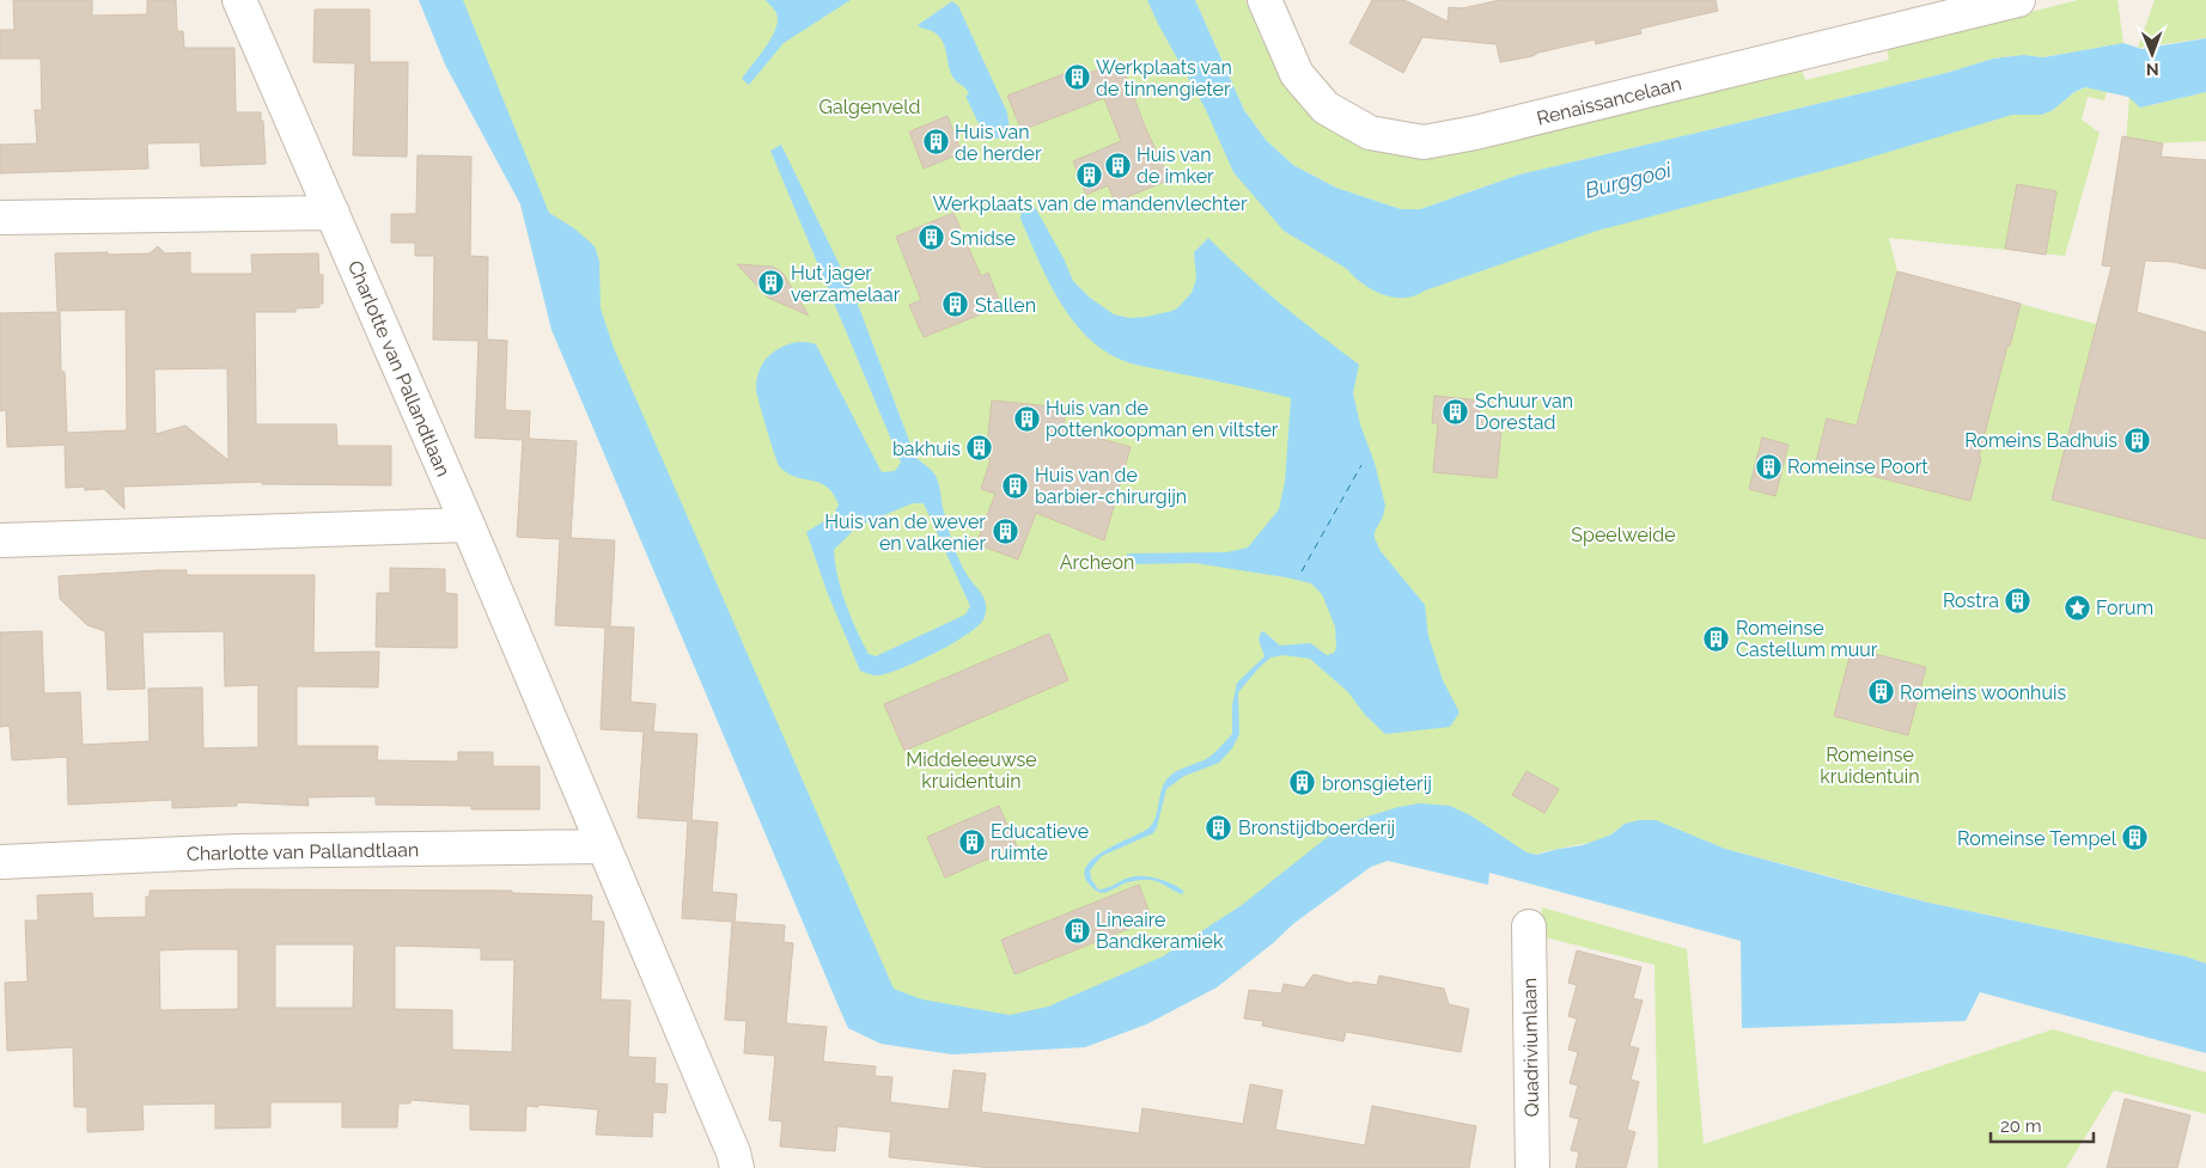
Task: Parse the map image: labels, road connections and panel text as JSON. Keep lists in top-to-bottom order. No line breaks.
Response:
{"streets":{"street":["Renaissancelaan","Charlotte van Pallandtlaan","Quadriviumlaan"]},"water":["Burggooi"],"parks":["Galgenveld","Speelweide","Archeon","Romeinse kruidentuin","Middeleeuwse kruidentuin"],"places":{"building":["Werkplaats van de tinnengieter","Huis van de herder","Huis van de imker","Werkplaats van de mandenvlechter","Smidse","Hut jager verzamelaar","Stallen","Schuur van Dorestad","Huis van de pottenkoopman en viltster","Romeins Badhuis","bakhuis","Romeinse Poort","Huis van de barbier-chirurgijn","Huis van de wever en valkenier","Rostra","Romeinse Castellum muur","Romeins woonhuis","bronsgieterij","Bronstijdboerderij","Romeinse Tempel","Educatieve ruimte","Lineaire Bandkeramiek"],"place":["Forum"]},"scale_bar":"20 m","north":"bottom"}
